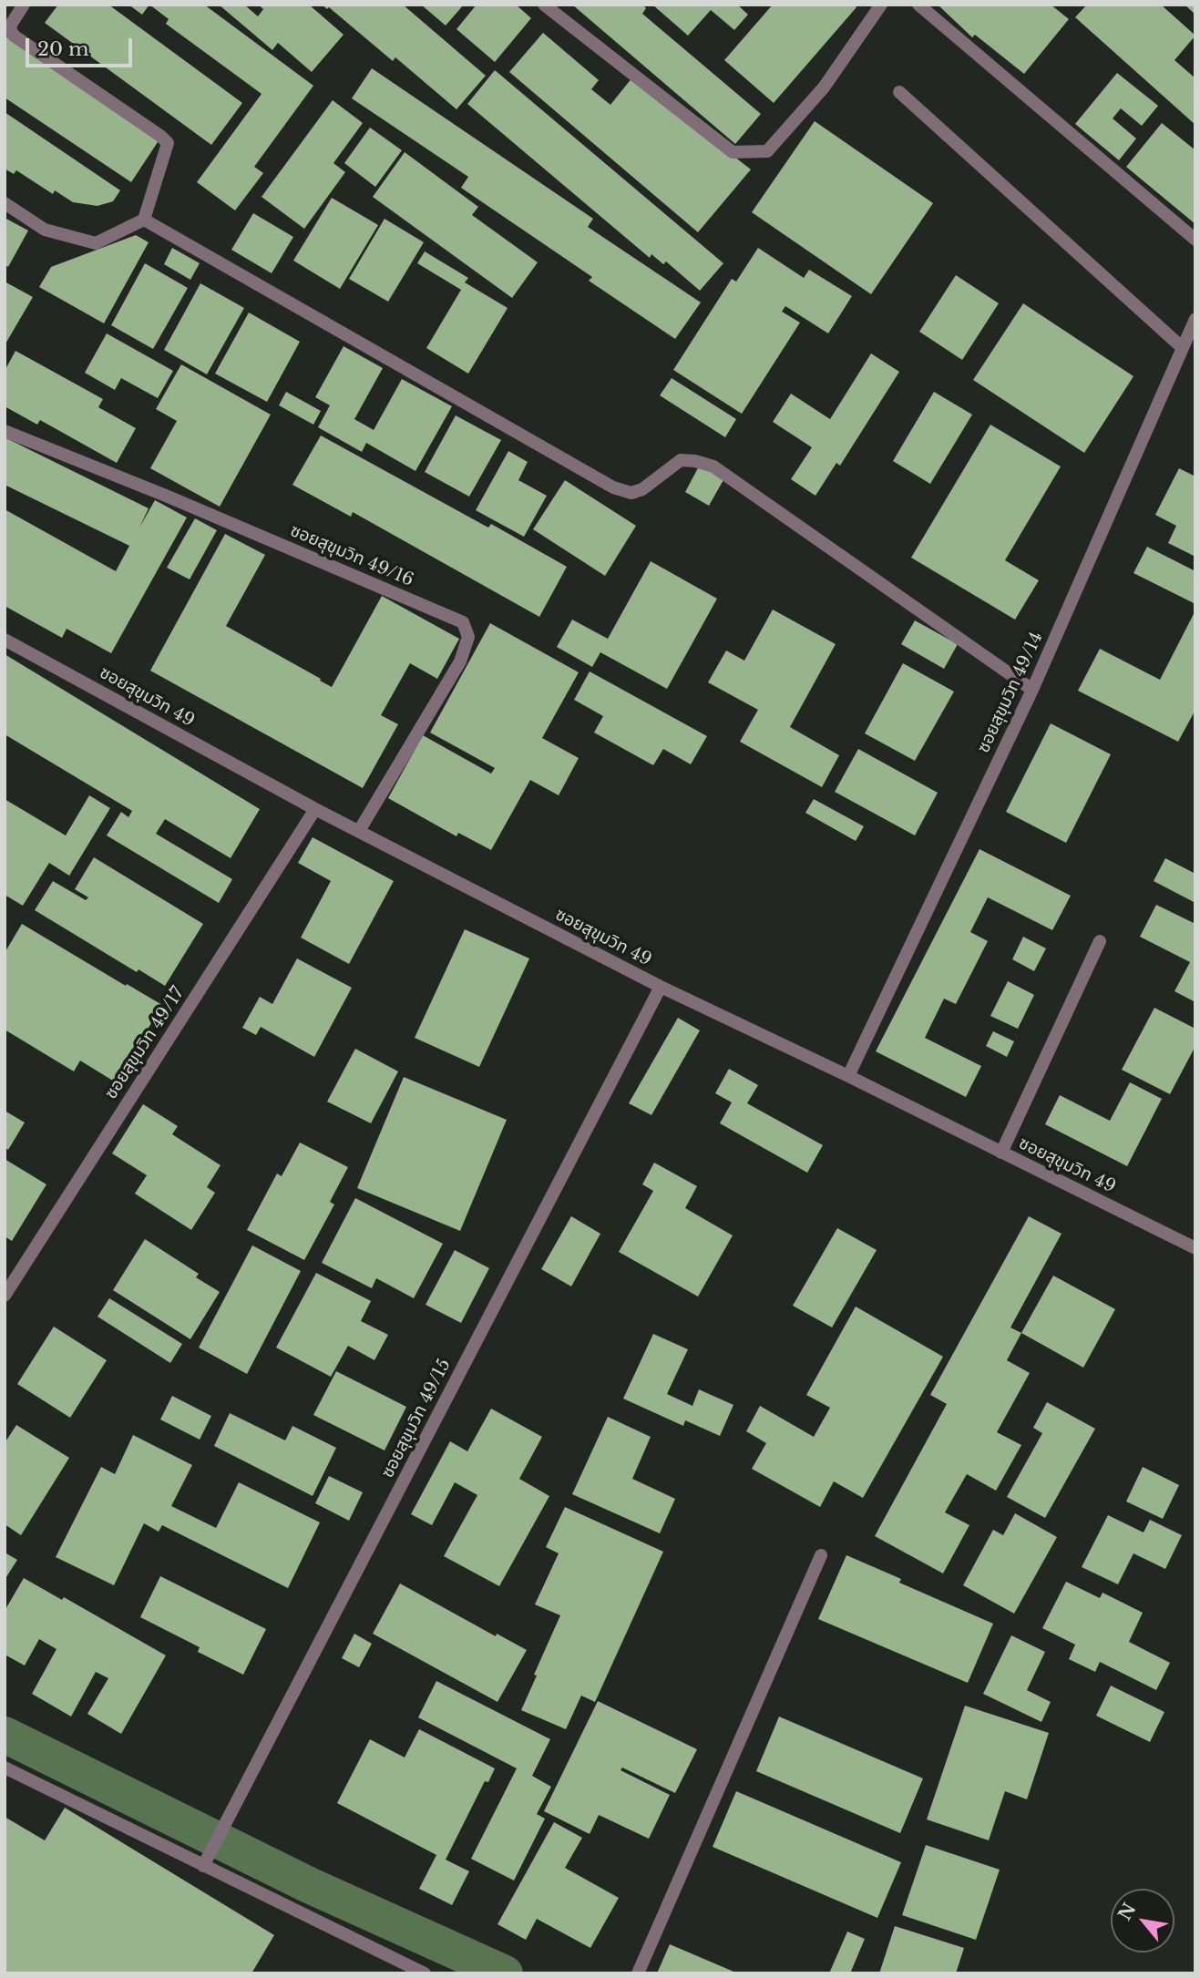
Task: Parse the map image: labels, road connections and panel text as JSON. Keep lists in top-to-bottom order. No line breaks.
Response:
{"streets":{"street":["ซอยสุขุมวิท 49/16","ซอยสุขุมวิท 49/14","ซอยสุขุมวิท 49","ซอยสุขุมวิท 49/17","ซอยสุขุมวิท 49/15"]},"crossings":[["ซอยสุขุมวิท 49/16","ซอยสุขุมวิท 49"],["ซอยสุขุมวิท 49/14","ซอยสุขุมวิท 49"],["ซอยสุขุมวิท 49","ซอยสุขุมวิท 49/17"],["ซอยสุขุมวิท 49","ซอยสุขุมวิท 49/15"]],"scale_bar":"20 m","north":"top left"}
